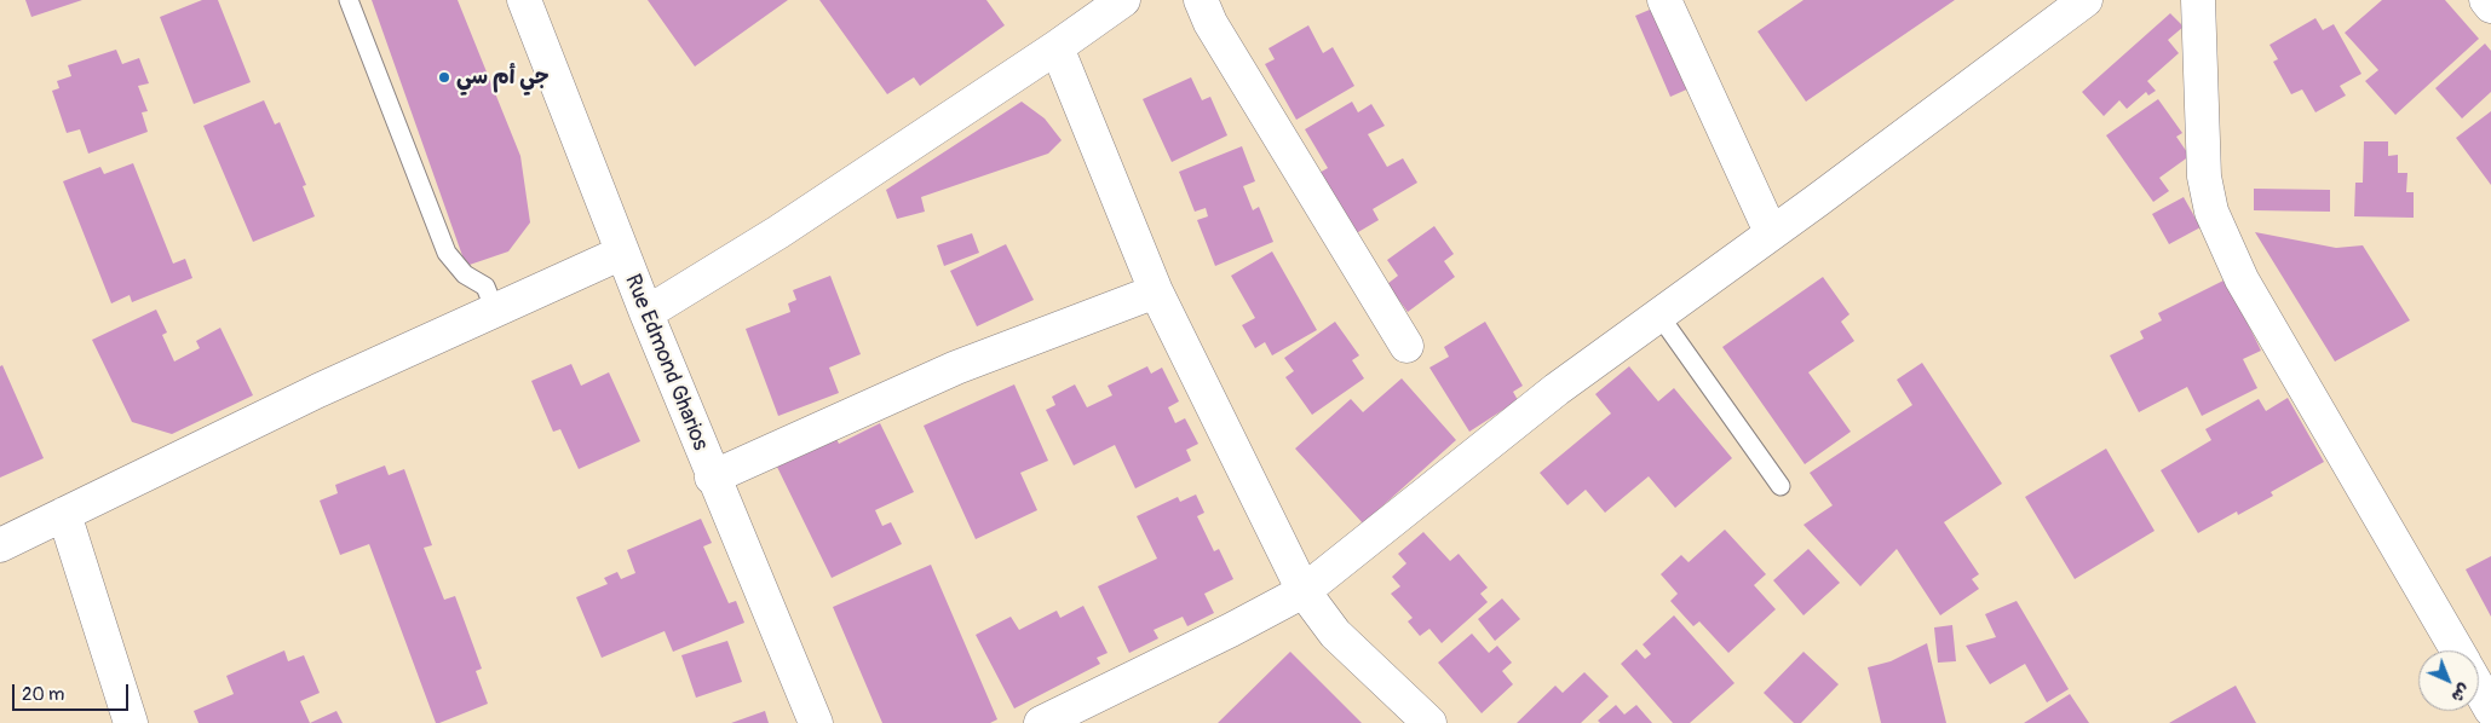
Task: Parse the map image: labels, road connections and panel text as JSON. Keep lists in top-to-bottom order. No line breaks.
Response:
{"streets":{"street":["Rue Edmond Gharios"]},"places":["جي أم سي"],"scale_bar":"20 m","north":"bottom right"}
